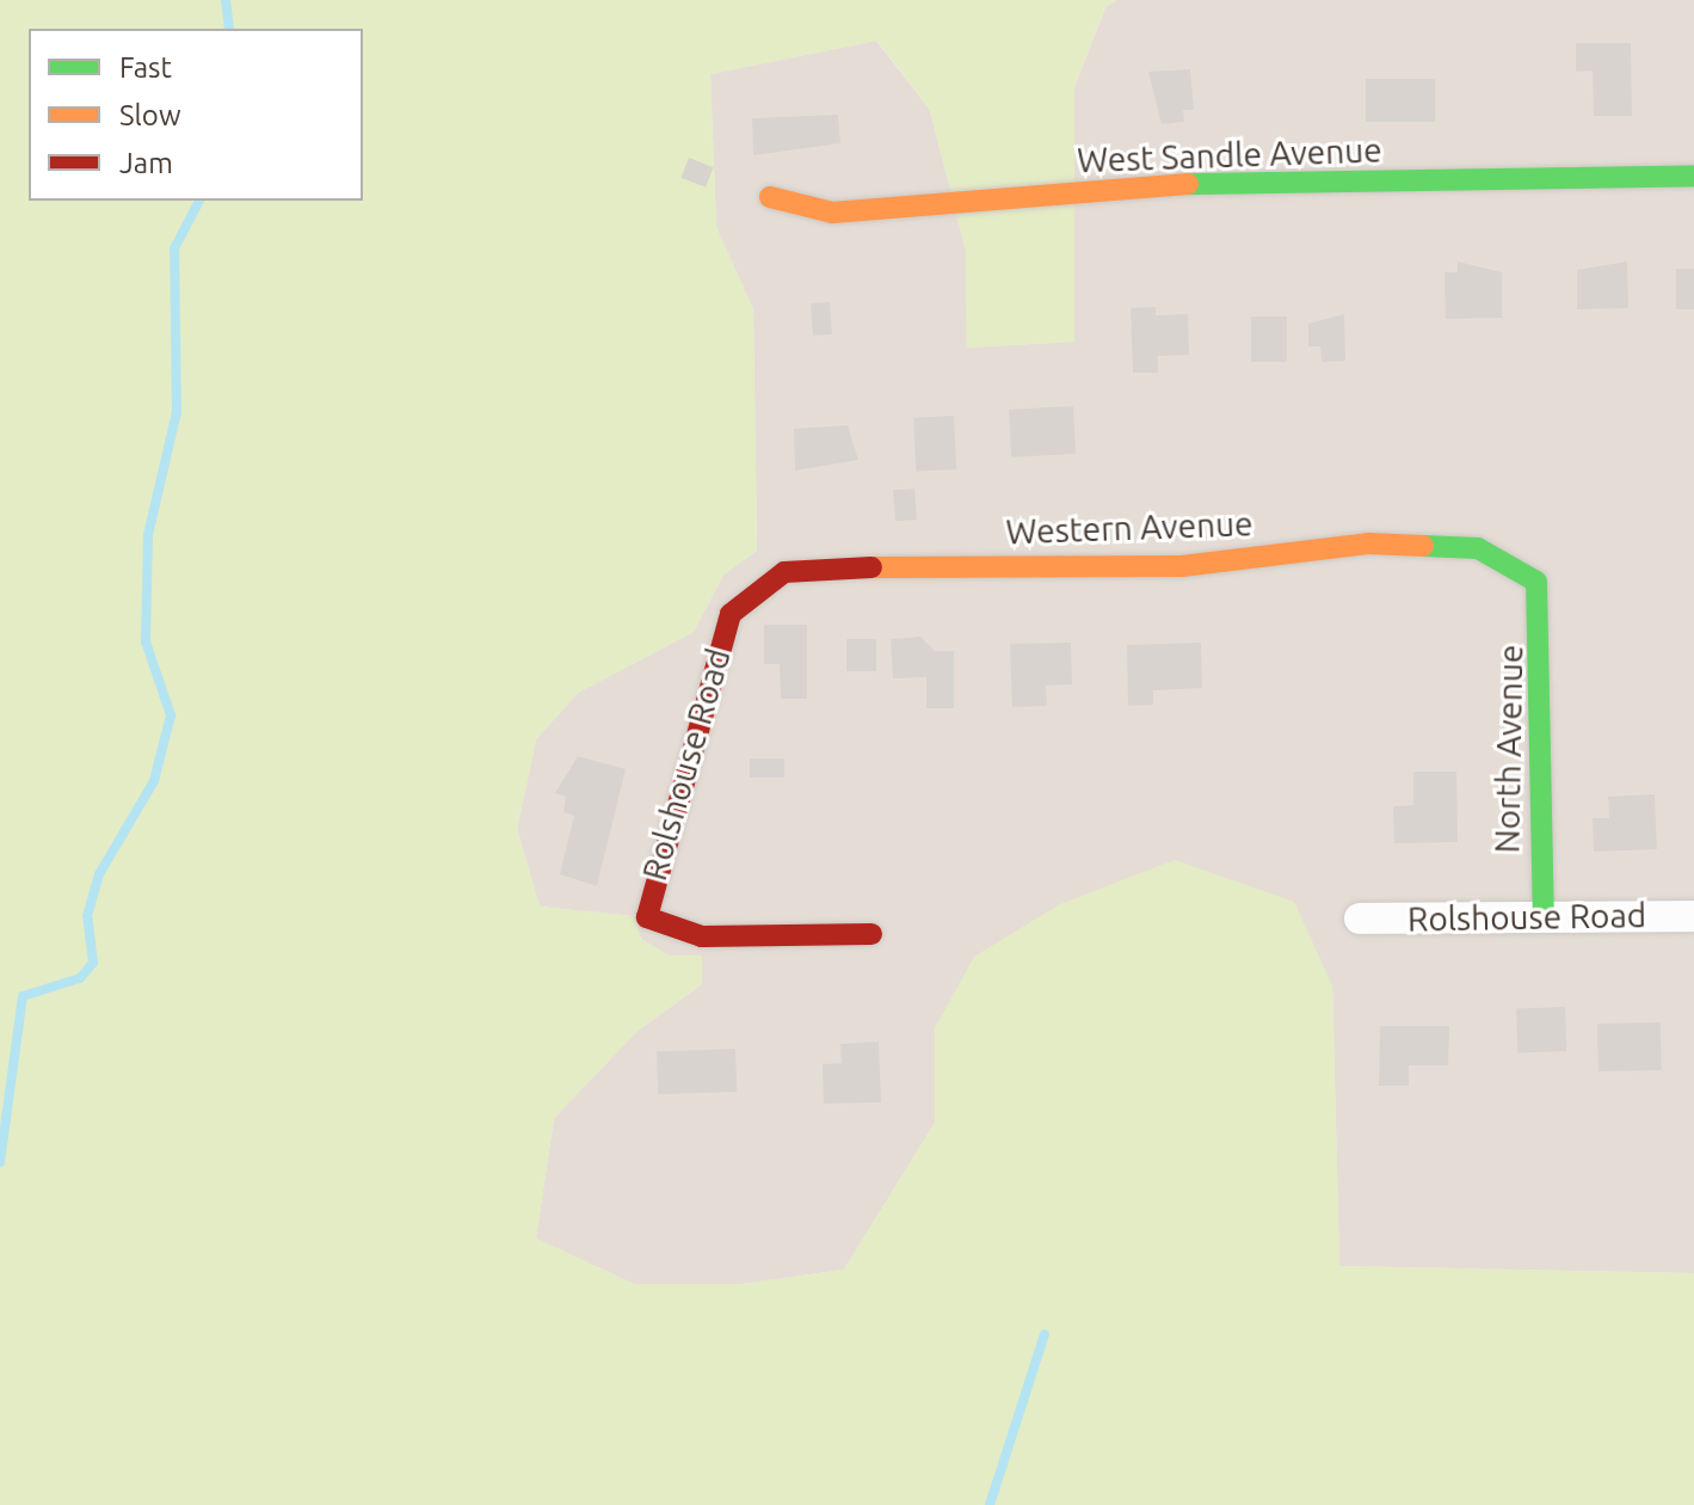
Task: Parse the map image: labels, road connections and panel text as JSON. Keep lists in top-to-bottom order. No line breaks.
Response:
{"streets":{"street":["West Sandle Avenue","Western Avenue","North Avenue","Rolshouse Road"]},"crossings":[["Western Avenue","North Avenue"],["Western Avenue","Rolshouse Road"],["North Avenue","Rolshouse Road"]],"legend":["Fast","Slow","Jam"]}
